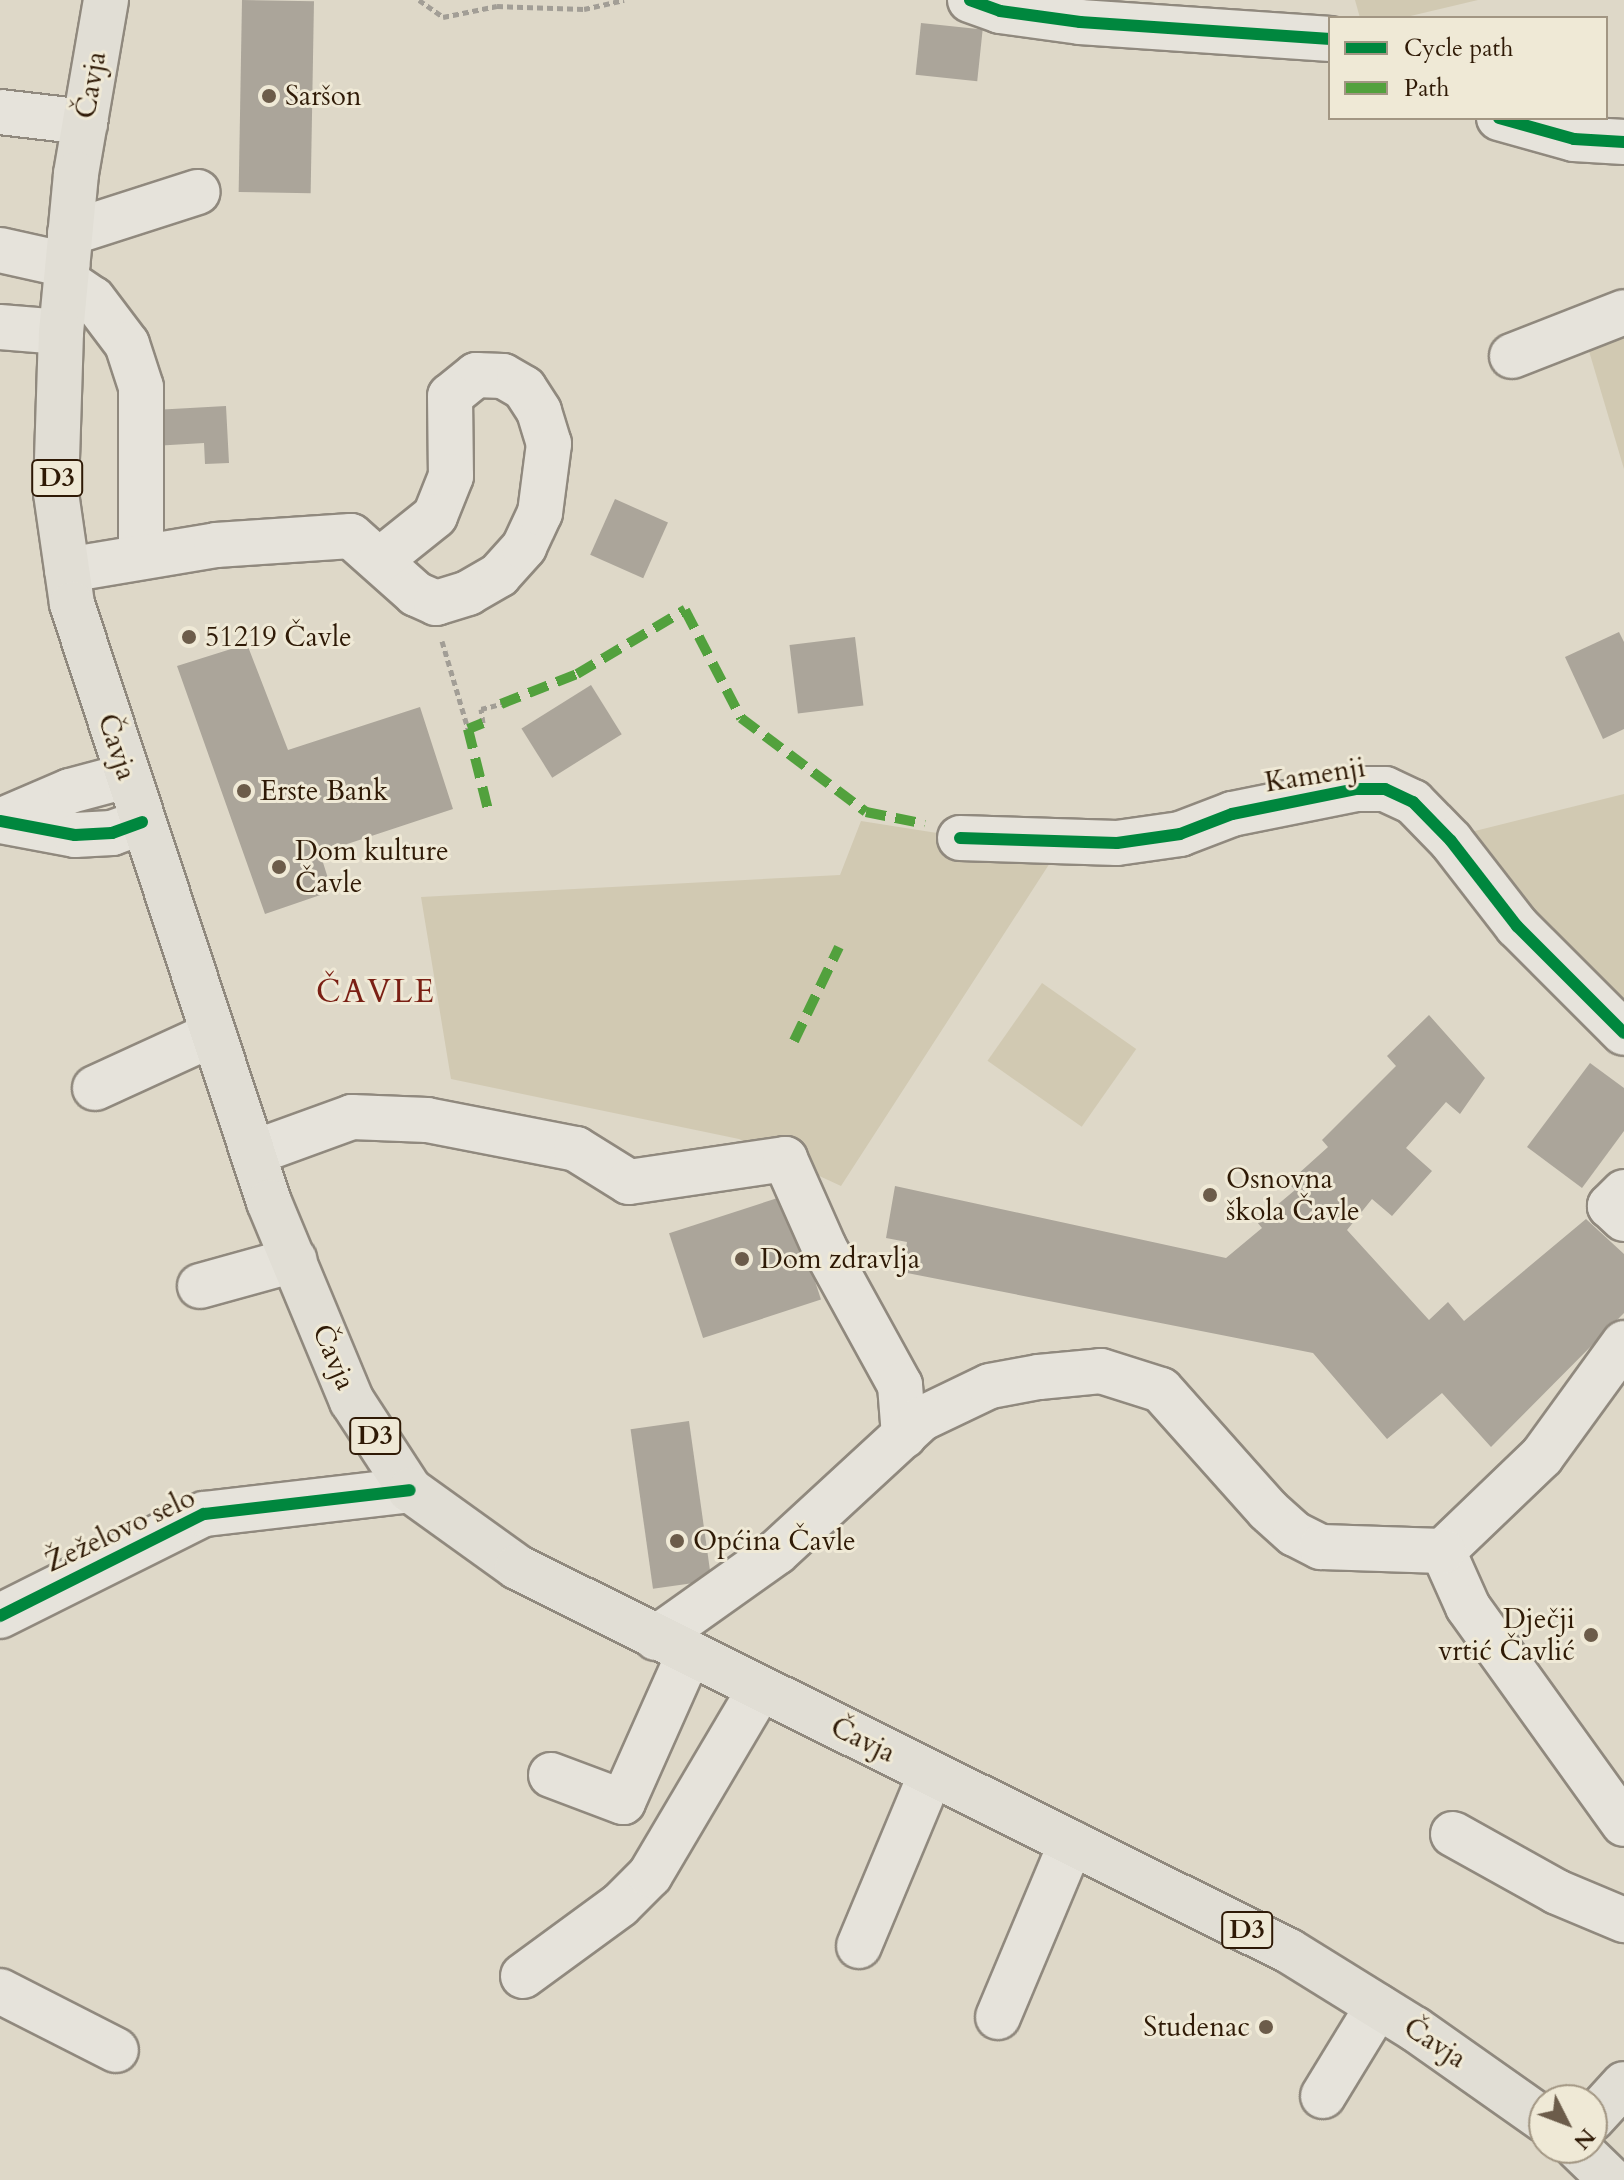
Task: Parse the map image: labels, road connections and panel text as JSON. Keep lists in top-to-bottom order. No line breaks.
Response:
{"streets":{"main road":["Čavja","D3"],"street":["Kamenji","Žeželovo selo"]},"crossings":[["Čavja","Žeželovo selo"]],"districts":["ČAVLE"],"places":["Saršon","51219 Čavle","Erste Bank","Dom kulture Čavle","Osnovna škola Čavle","Dom zdravlja","Općina Čavle","Dječji vrtić Čavlić","Studenac"],"legend":["Cycle path","Path"],"north":"bottom right"}
